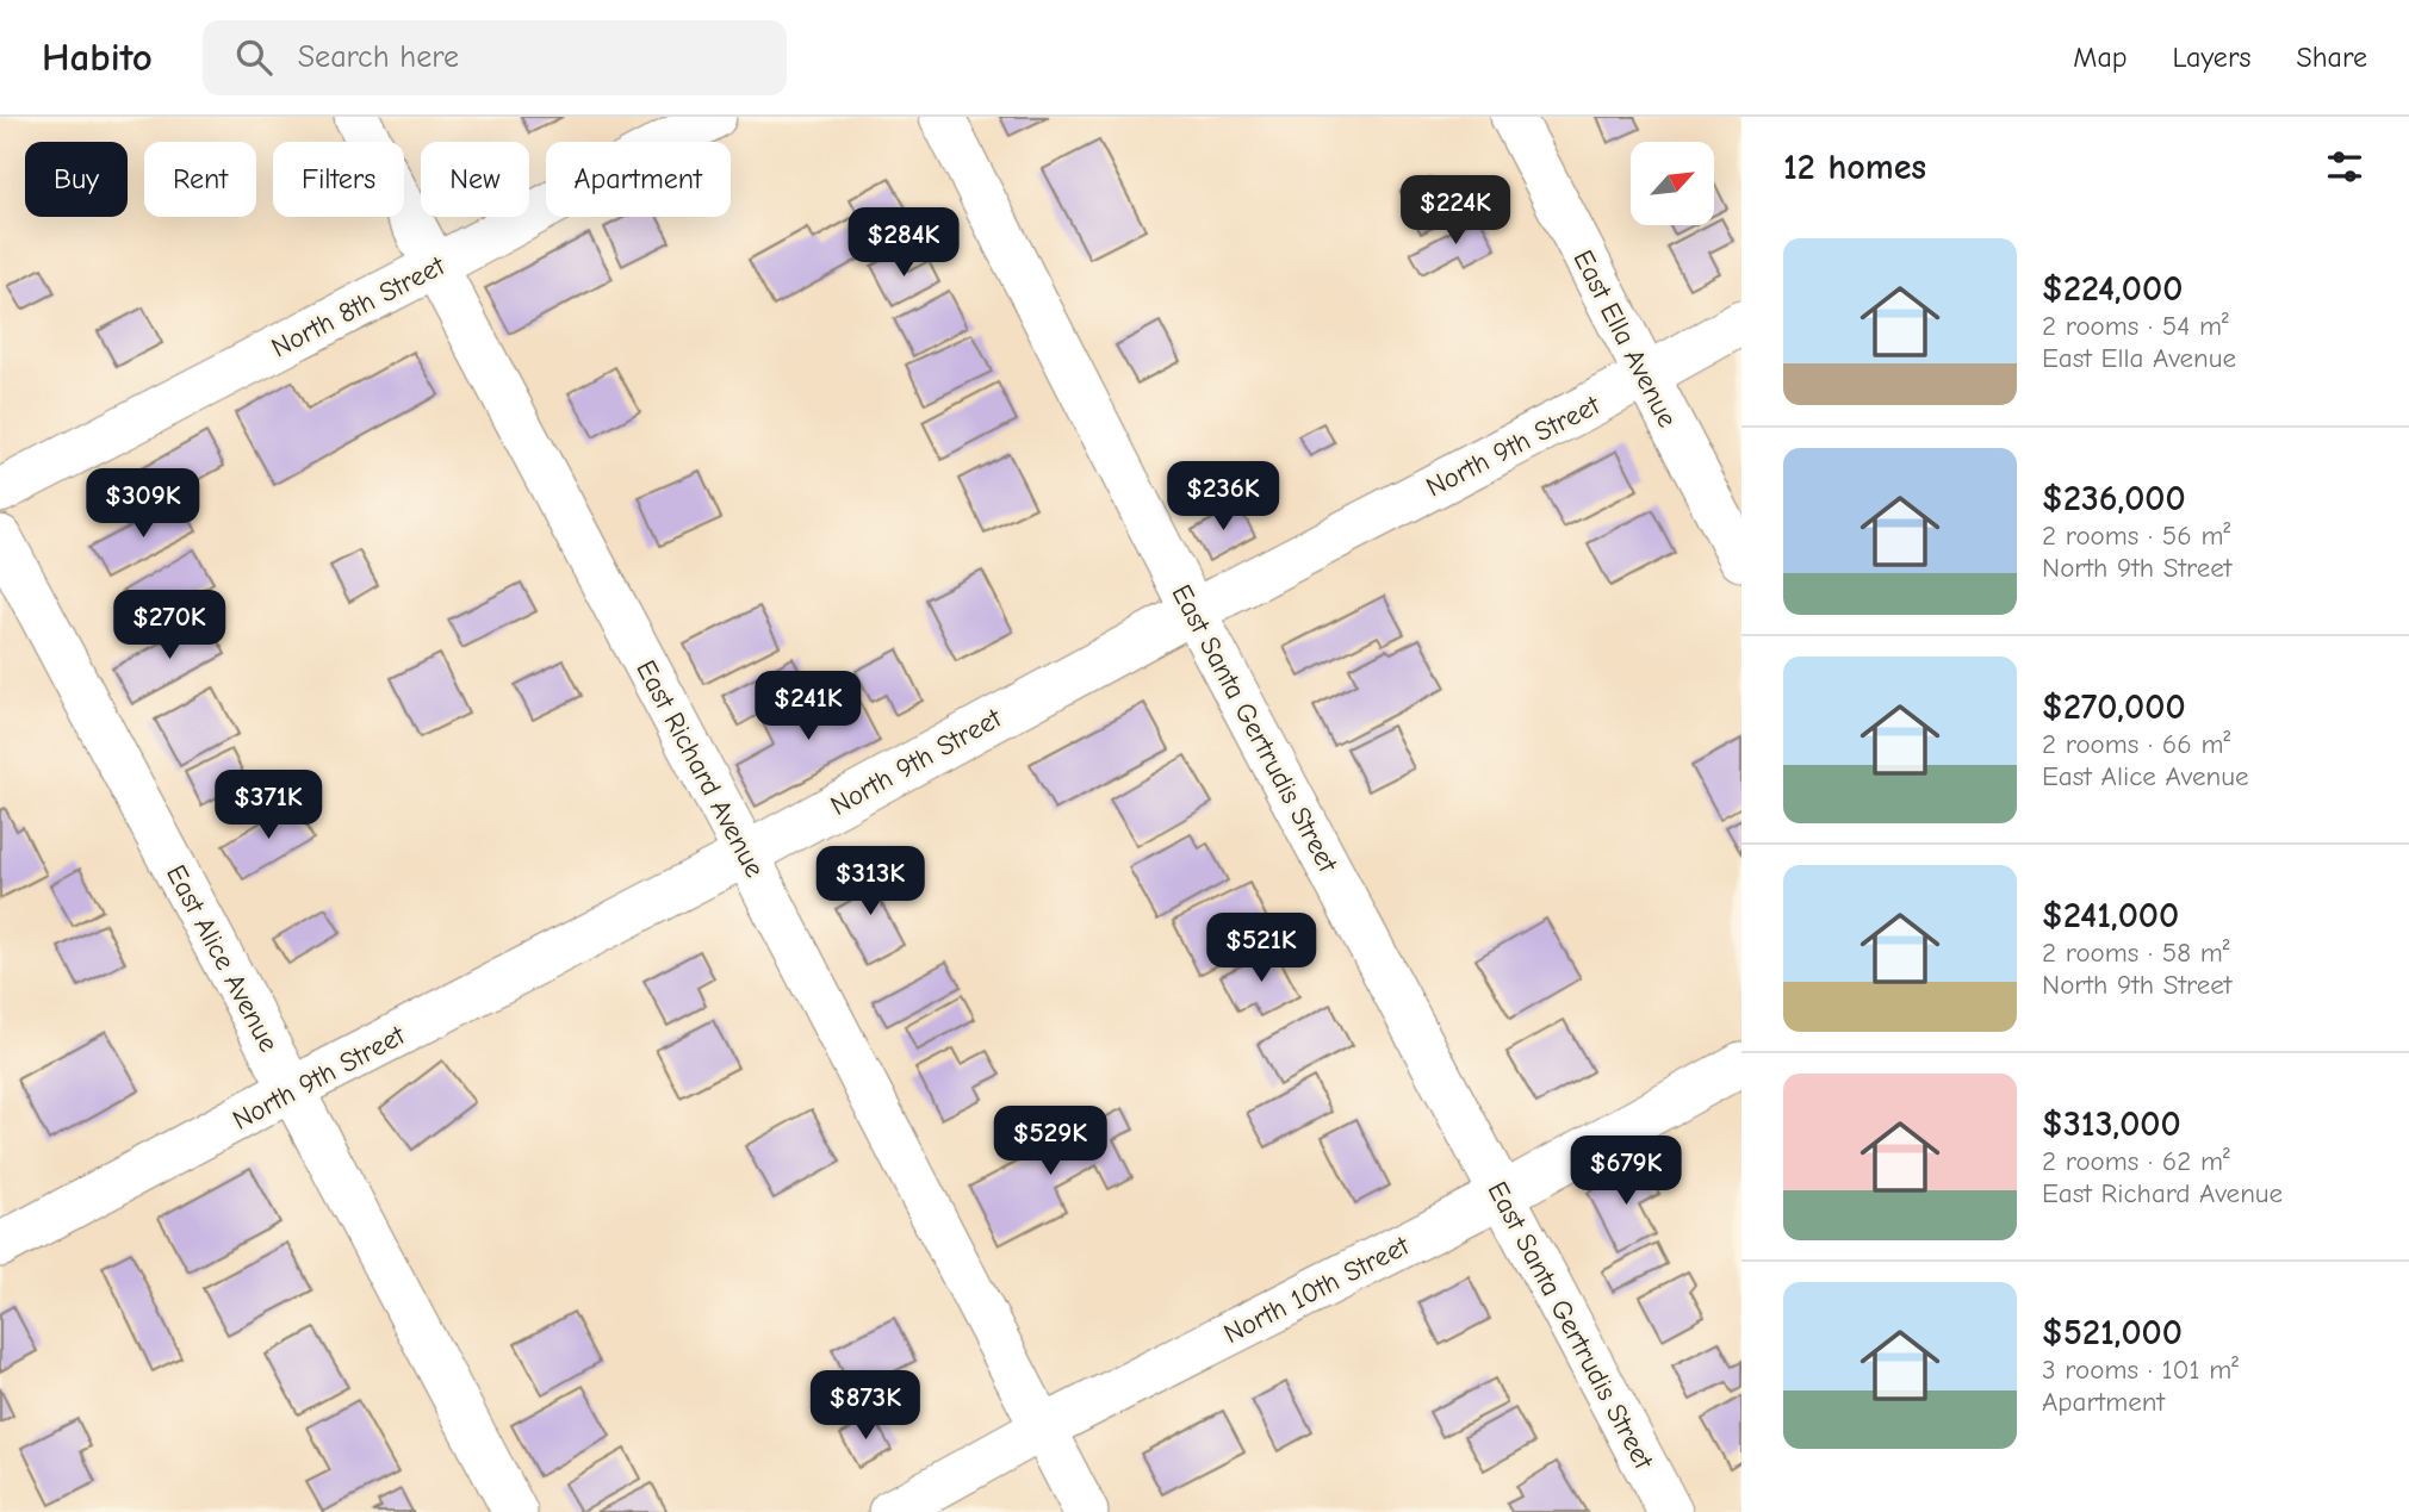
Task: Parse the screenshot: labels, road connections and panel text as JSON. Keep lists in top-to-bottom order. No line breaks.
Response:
{"streets":{"street":["North 8th Street","East Ella Avenue","North 9th Street","East Santa Gertrudis Street","East Richard Avenue","East Alice Avenue","North 10th Street"]},"crossings":[["North 8th Street","East Richard Avenue"],["East Ella Avenue","North 9th Street"],["North 9th Street","East Santa Gertrudis Street"],["North 9th Street","East Richard Avenue"],["North 9th Street","East Alice Avenue"],["East Santa Gertrudis Street","North 10th Street"],["East Richard Avenue","North 10th Street"]],"north":"top right","page":{"header":"Habito","search":"Search here","nav":["Map","Layers","Share"],"heading":"12 homes","chip":["Buy","Rent","Filters","New","Apartment"],"price":["$224K","$284K","$236K","$309K","$270K","$241K","$371K","$313K","$521K","$529K","$679K","$873K"],"list":[{"name":"$224,000","note":"2 rooms · 54 m² · East Ella Avenue"},{"name":"$236,000","note":"2 rooms · 56 m² · North 9th Street"},{"name":"$270,000","note":"2 rooms · 66 m² · East Alice Avenue"},{"name":"$241,000","note":"2 rooms · 58 m² · North 9th Street"},{"name":"$313,000","note":"2 rooms · 62 m² · East Richard Avenue"},{"name":"$521,000","note":"3 rooms · 101 m² · Apartment"}]}}
